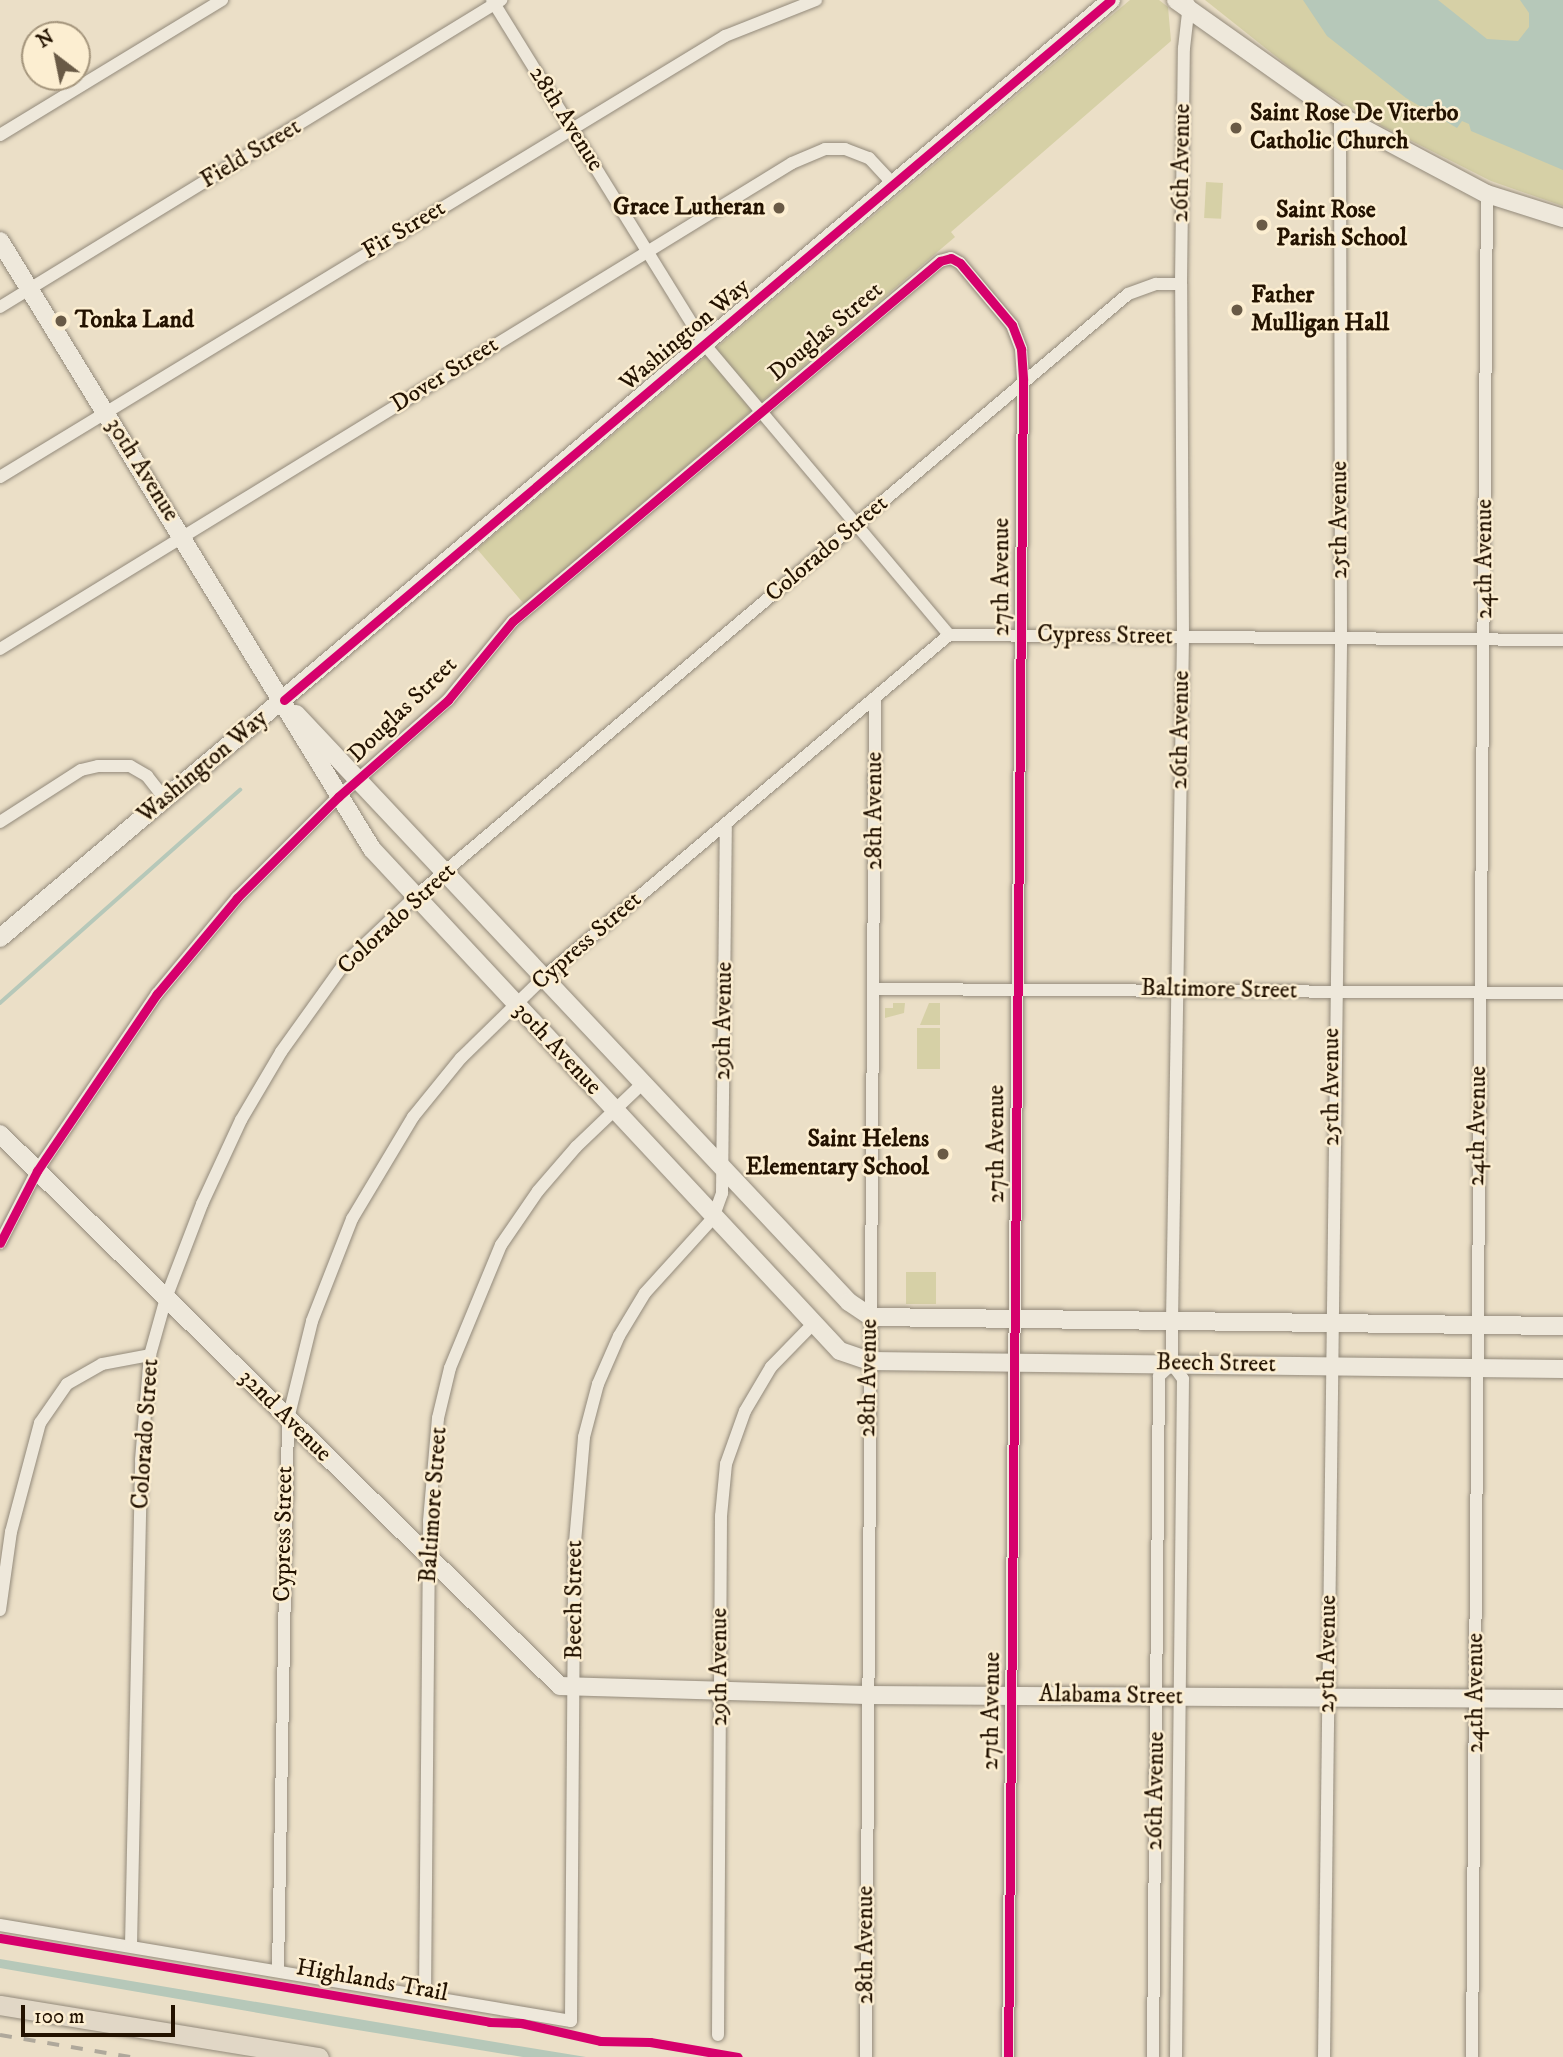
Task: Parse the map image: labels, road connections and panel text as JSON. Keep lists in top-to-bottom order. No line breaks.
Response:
{"streets":{"street":["28th Avenue","Field Street","26th Avenue","Fir Street","Douglas Street","Washington Way","Dover Street","30th Avenue","25th Avenue","Colorado Street","24th Avenue","27th Avenue","Cypress Street","Baltimore Street","29th Avenue","Beech Street","32nd Avenue","Alabama Street"],"cycle path":["Highlands Trail"]},"crossings":[["28th Avenue","Field Street"],["28th Avenue","Fir Street"],["28th Avenue","Douglas Street"],["28th Avenue","Washington Way"],["28th Avenue","Dover Street"],["28th Avenue","30th Avenue"],["28th Avenue","Colorado Street"],["28th Avenue","Cypress Street"],["28th Avenue","Baltimore Street"],["28th Avenue","Beech Street"],["28th Avenue","Alabama Street"],["Field Street","30th Avenue"],["26th Avenue","Colorado Street"],["26th Avenue","Cypress Street"],["26th Avenue","Baltimore Street"],["26th Avenue","Beech Street"],["26th Avenue","Alabama Street"],["Fir Street","30th Avenue"],["Douglas Street","30th Avenue"],["Douglas Street","27th Avenue"],["Douglas Street","32nd Avenue"],["Washington Way","Dover Street"],["Washington Way","30th Avenue"],["Dover Street","30th Avenue"],["30th Avenue","Colorado Street"],["30th Avenue","Cypress Street"],["30th Avenue","Baltimore Street"],["30th Avenue","29th Avenue"],["30th Avenue","Beech Street"],["25th Avenue","Cypress Street"],["25th Avenue","Baltimore Street"],["25th Avenue","Beech Street"],["25th Avenue","Alabama Street"],["Colorado Street","27th Avenue"],["Colorado Street","32nd Avenue"],["24th Avenue","Cypress Street"],["24th Avenue","Baltimore Street"],["24th Avenue","Beech Street"],["24th Avenue","Alabama Street"],["27th Avenue","Cypress Street"],["27th Avenue","Baltimore Street"],["27th Avenue","Beech Street"],["27th Avenue","Alabama Street"],["Cypress Street","29th Avenue"],["Cypress Street","32nd Avenue"],["Baltimore Street","Beech Street"],["Baltimore Street","32nd Avenue"],["29th Avenue","Beech Street"],["29th Avenue","Alabama Street"],["Beech Street","32nd Avenue"],["Beech Street","Alabama Street"],["32nd Avenue","Alabama Street"]],"places":["Saint Rose De Viterbo Catholic Church","Grace Lutheran","Saint Rose Parish School","Father Mulligan Hall","Tonka Land","Saint Helens Elementary School"],"scale_bar":"100 m","north":"top left"}
